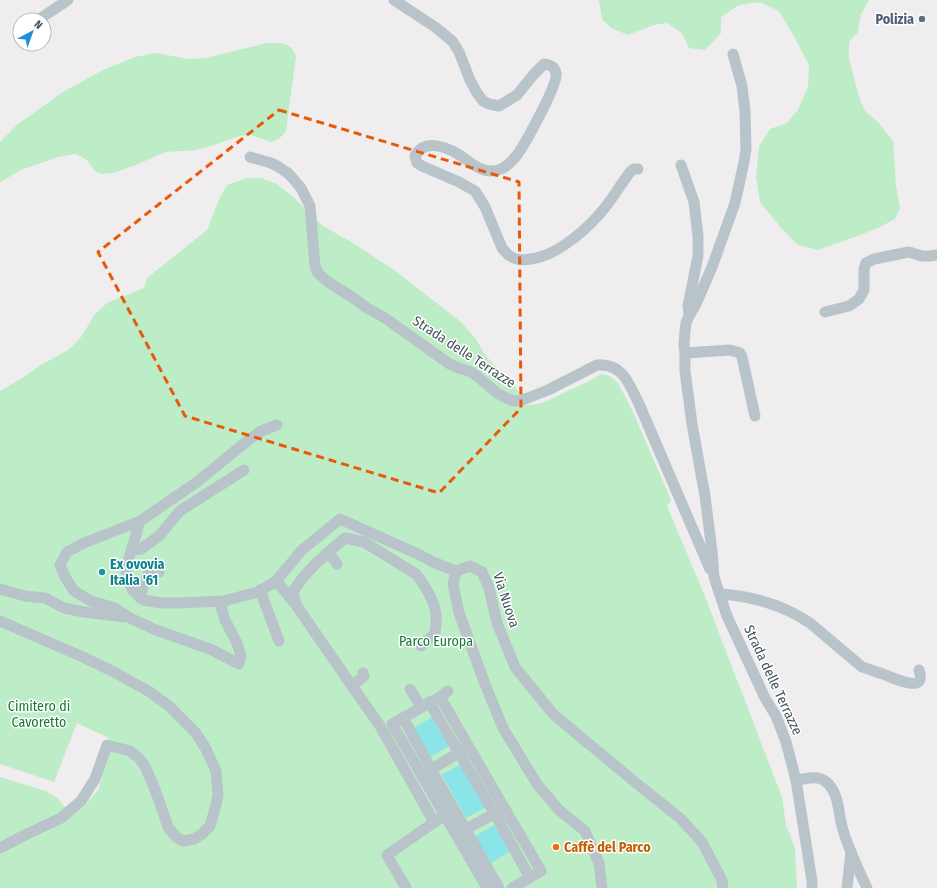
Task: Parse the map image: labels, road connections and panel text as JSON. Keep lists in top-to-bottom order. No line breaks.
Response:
{"streets":{"street":["Strada delle Terrazze","Via Nuova"]},"parks":["Parco Europa","Cimitero di Cavoretto"],"places":["Polizia","Ex ovovia Italia '61","Caffè del Parco"],"north":"top right"}
